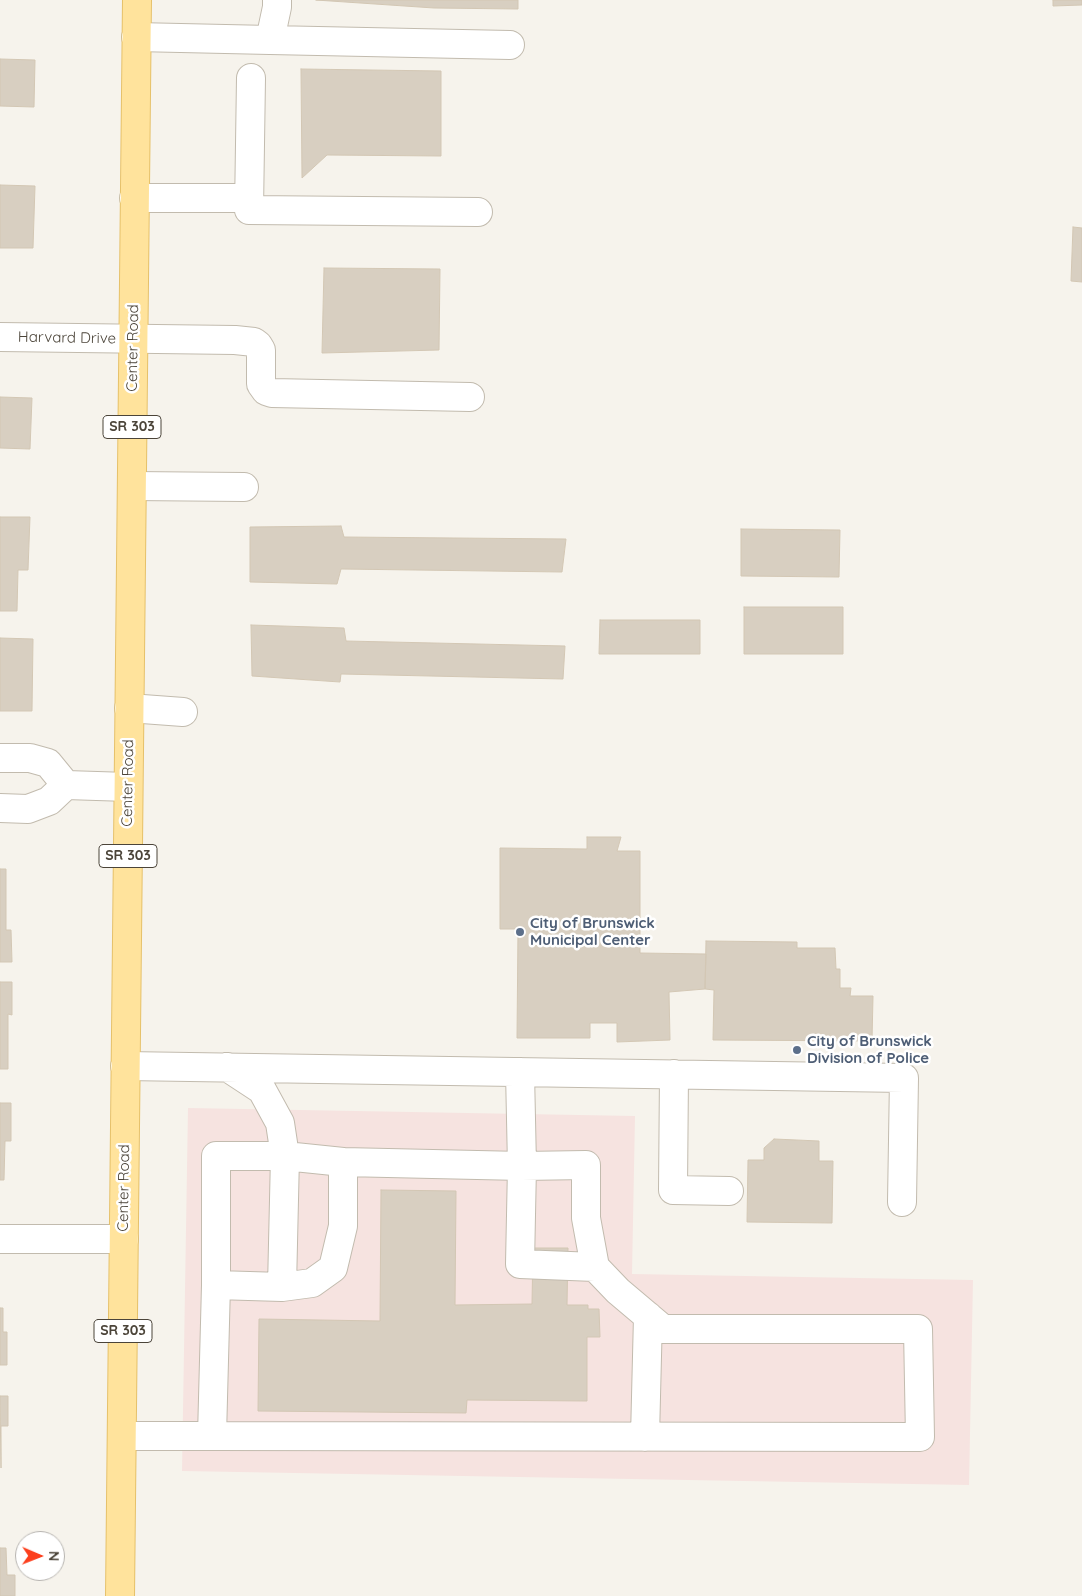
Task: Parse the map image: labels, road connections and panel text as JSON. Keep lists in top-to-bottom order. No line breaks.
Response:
{"streets":{"main road":["Center Road","SR 303"],"street":["Harvard Drive"]},"crossings":[["Harvard Drive","Center Road"]],"places":["City of Brunswick Municipal Center","City of Brunswick Division of Police"],"north":"right"}
